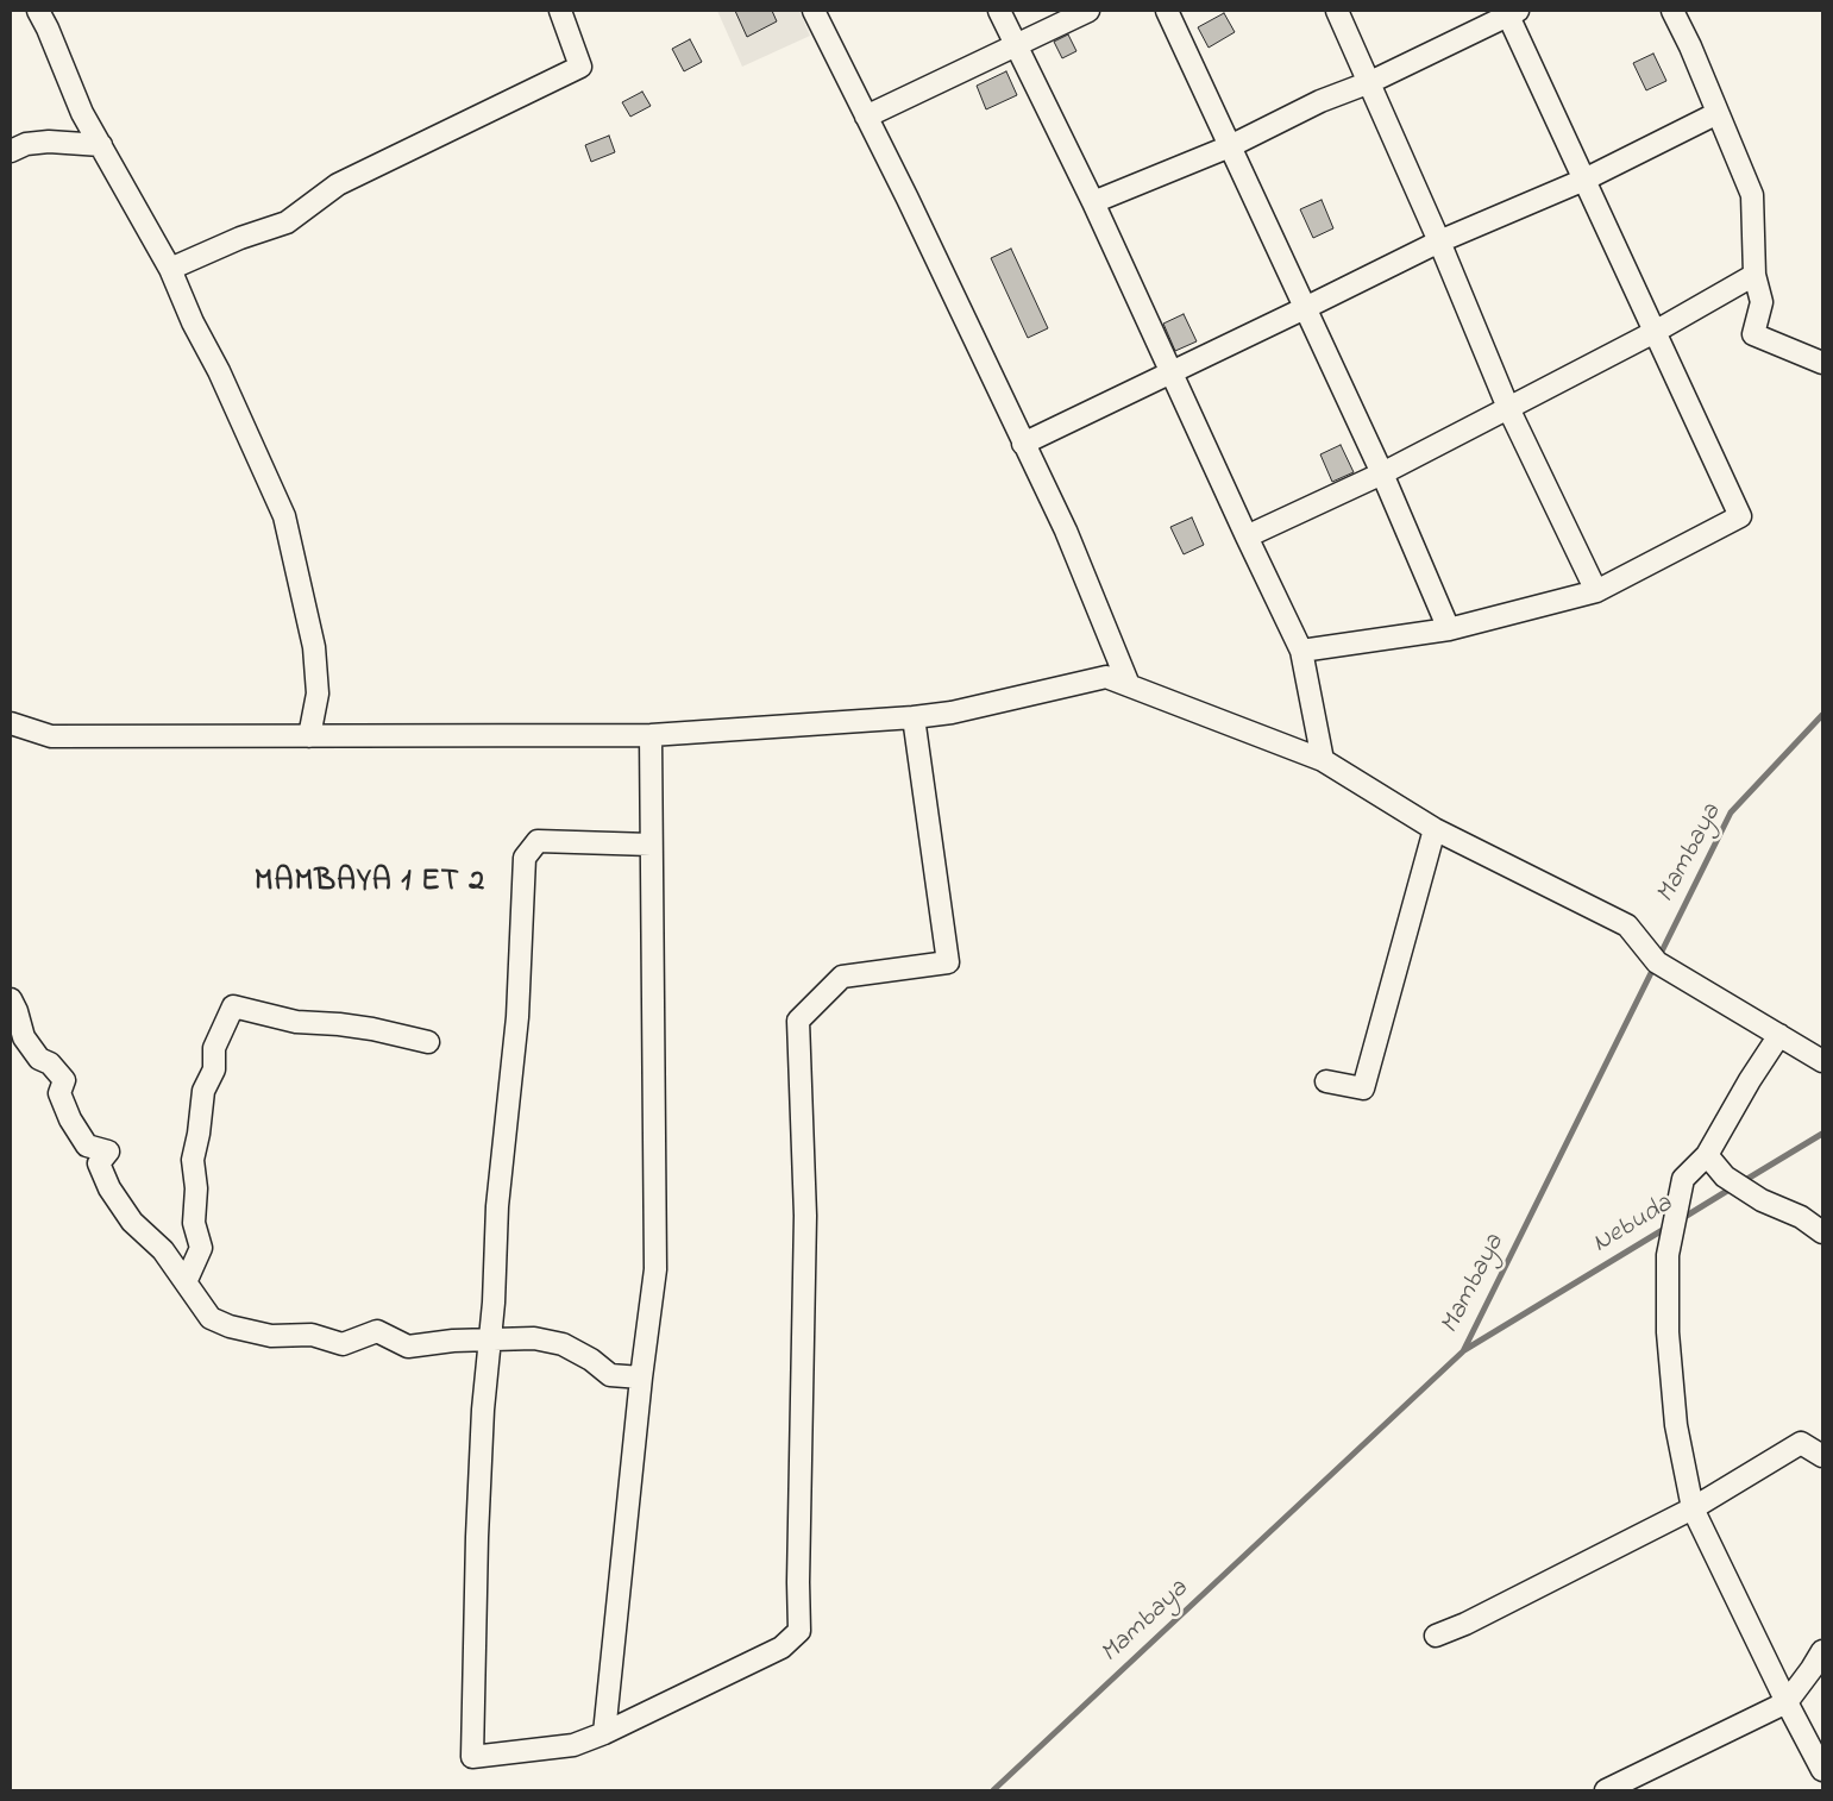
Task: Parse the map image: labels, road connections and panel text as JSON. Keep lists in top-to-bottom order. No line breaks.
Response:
{"districts":["MAMBAYA 1 ET 2"],"water":["Mambaya","Nebuda"]}
